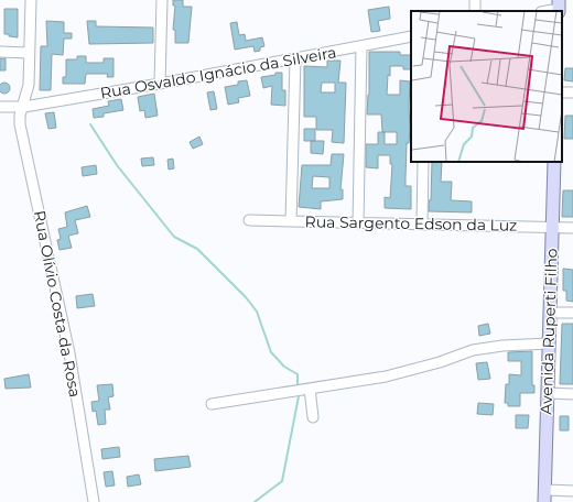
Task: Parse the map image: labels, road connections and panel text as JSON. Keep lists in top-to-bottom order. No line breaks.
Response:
{"streets":{"main road":["Avenida Ruperti Filho"],"street":["Rua Osvaldo Ignácio da Silveira","Rua Sargento Edson da Luz","Rua Olívio Costa da Rosa"]},"crossings":[["Rua Osvaldo Ignácio da Silveira","Rua Olívio Costa da Rosa"],["Rua Sargento Edson da Luz","Avenida Ruperti Filho"]]}
